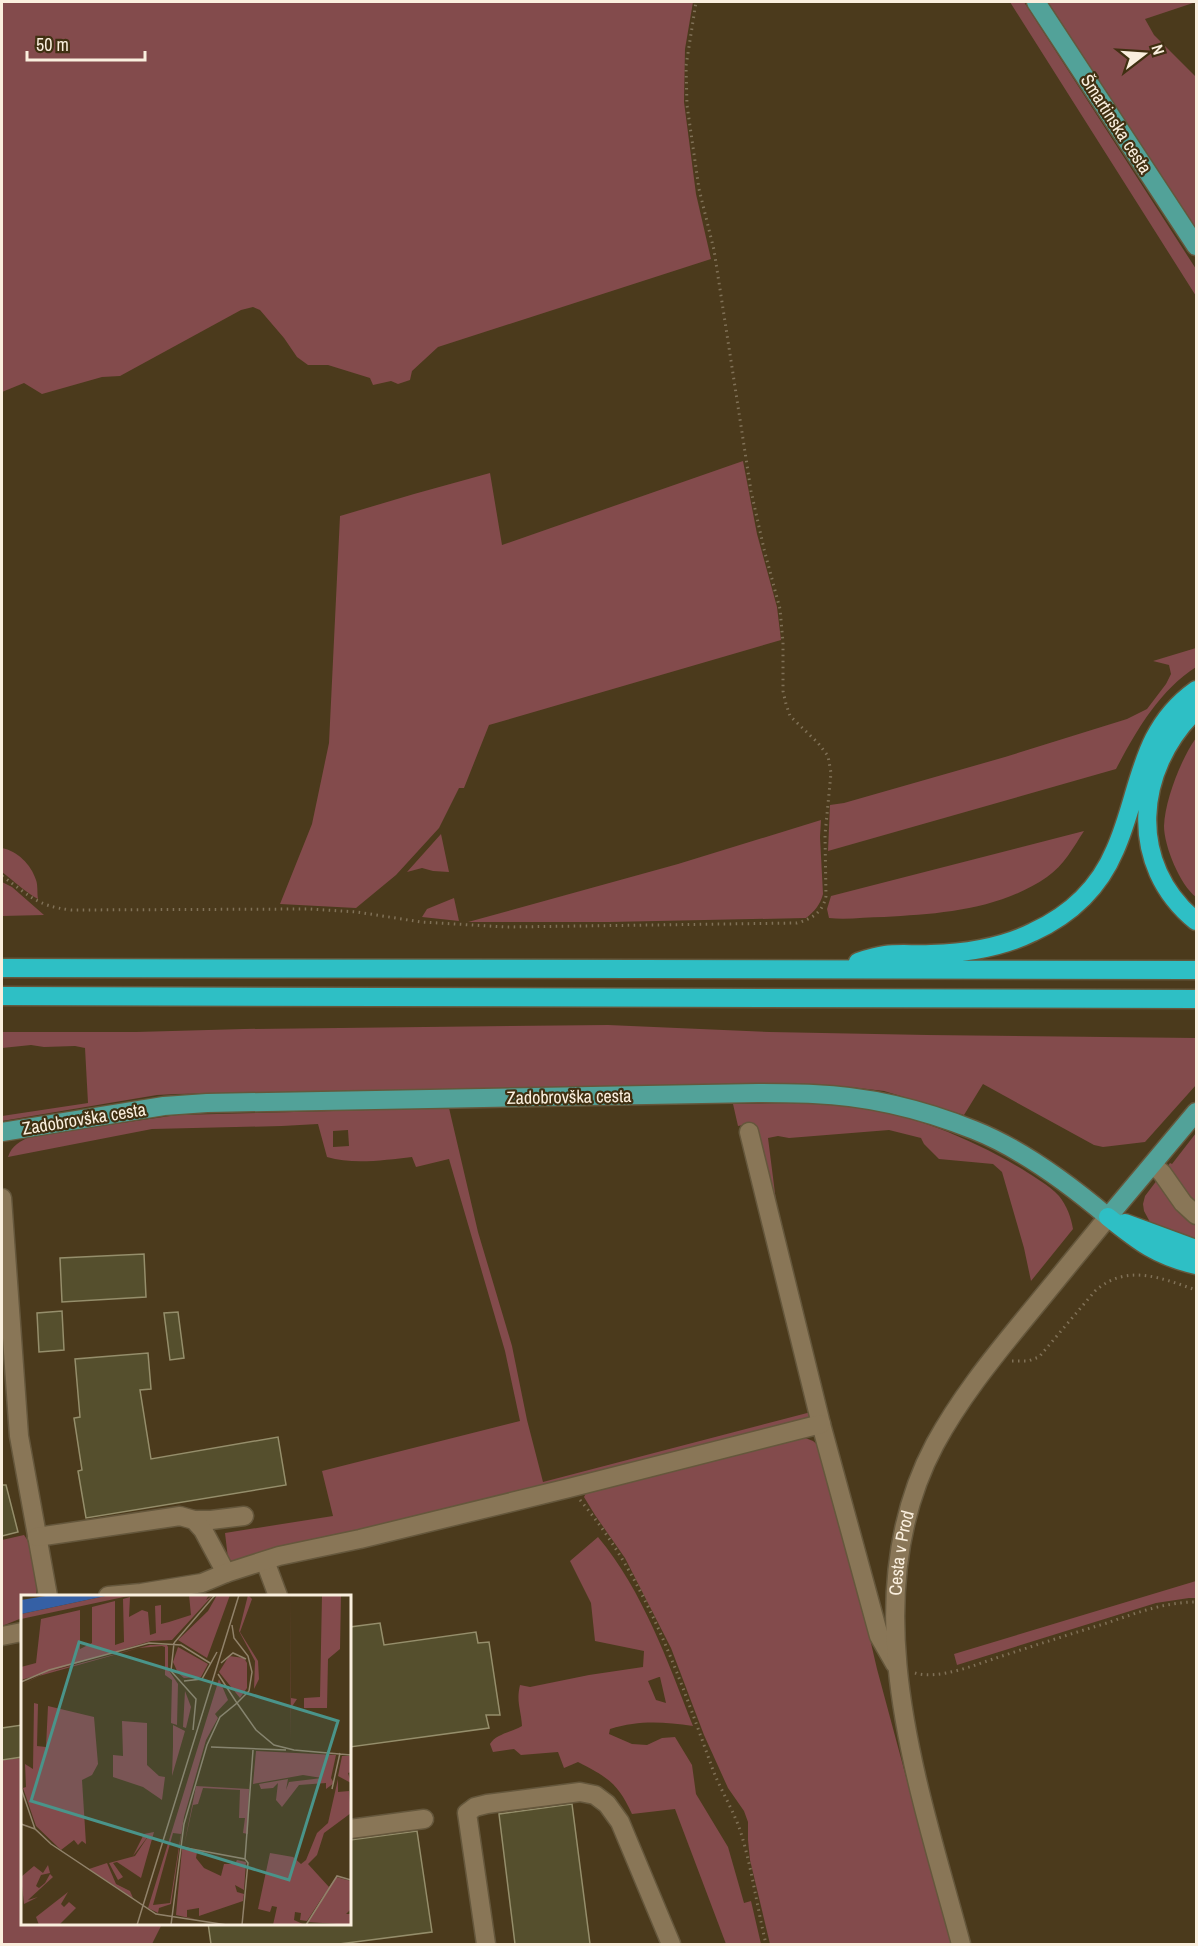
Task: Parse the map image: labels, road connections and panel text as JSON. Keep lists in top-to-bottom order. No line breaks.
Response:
{"streets":{"main road":["Šmartinska cesta","Zadobrovška cesta"],"street":["Cesta v Prod"]},"crossings":[["Zadobrovška cesta","Cesta v Prod"]],"scale_bar":"50 m","north":"right"}
